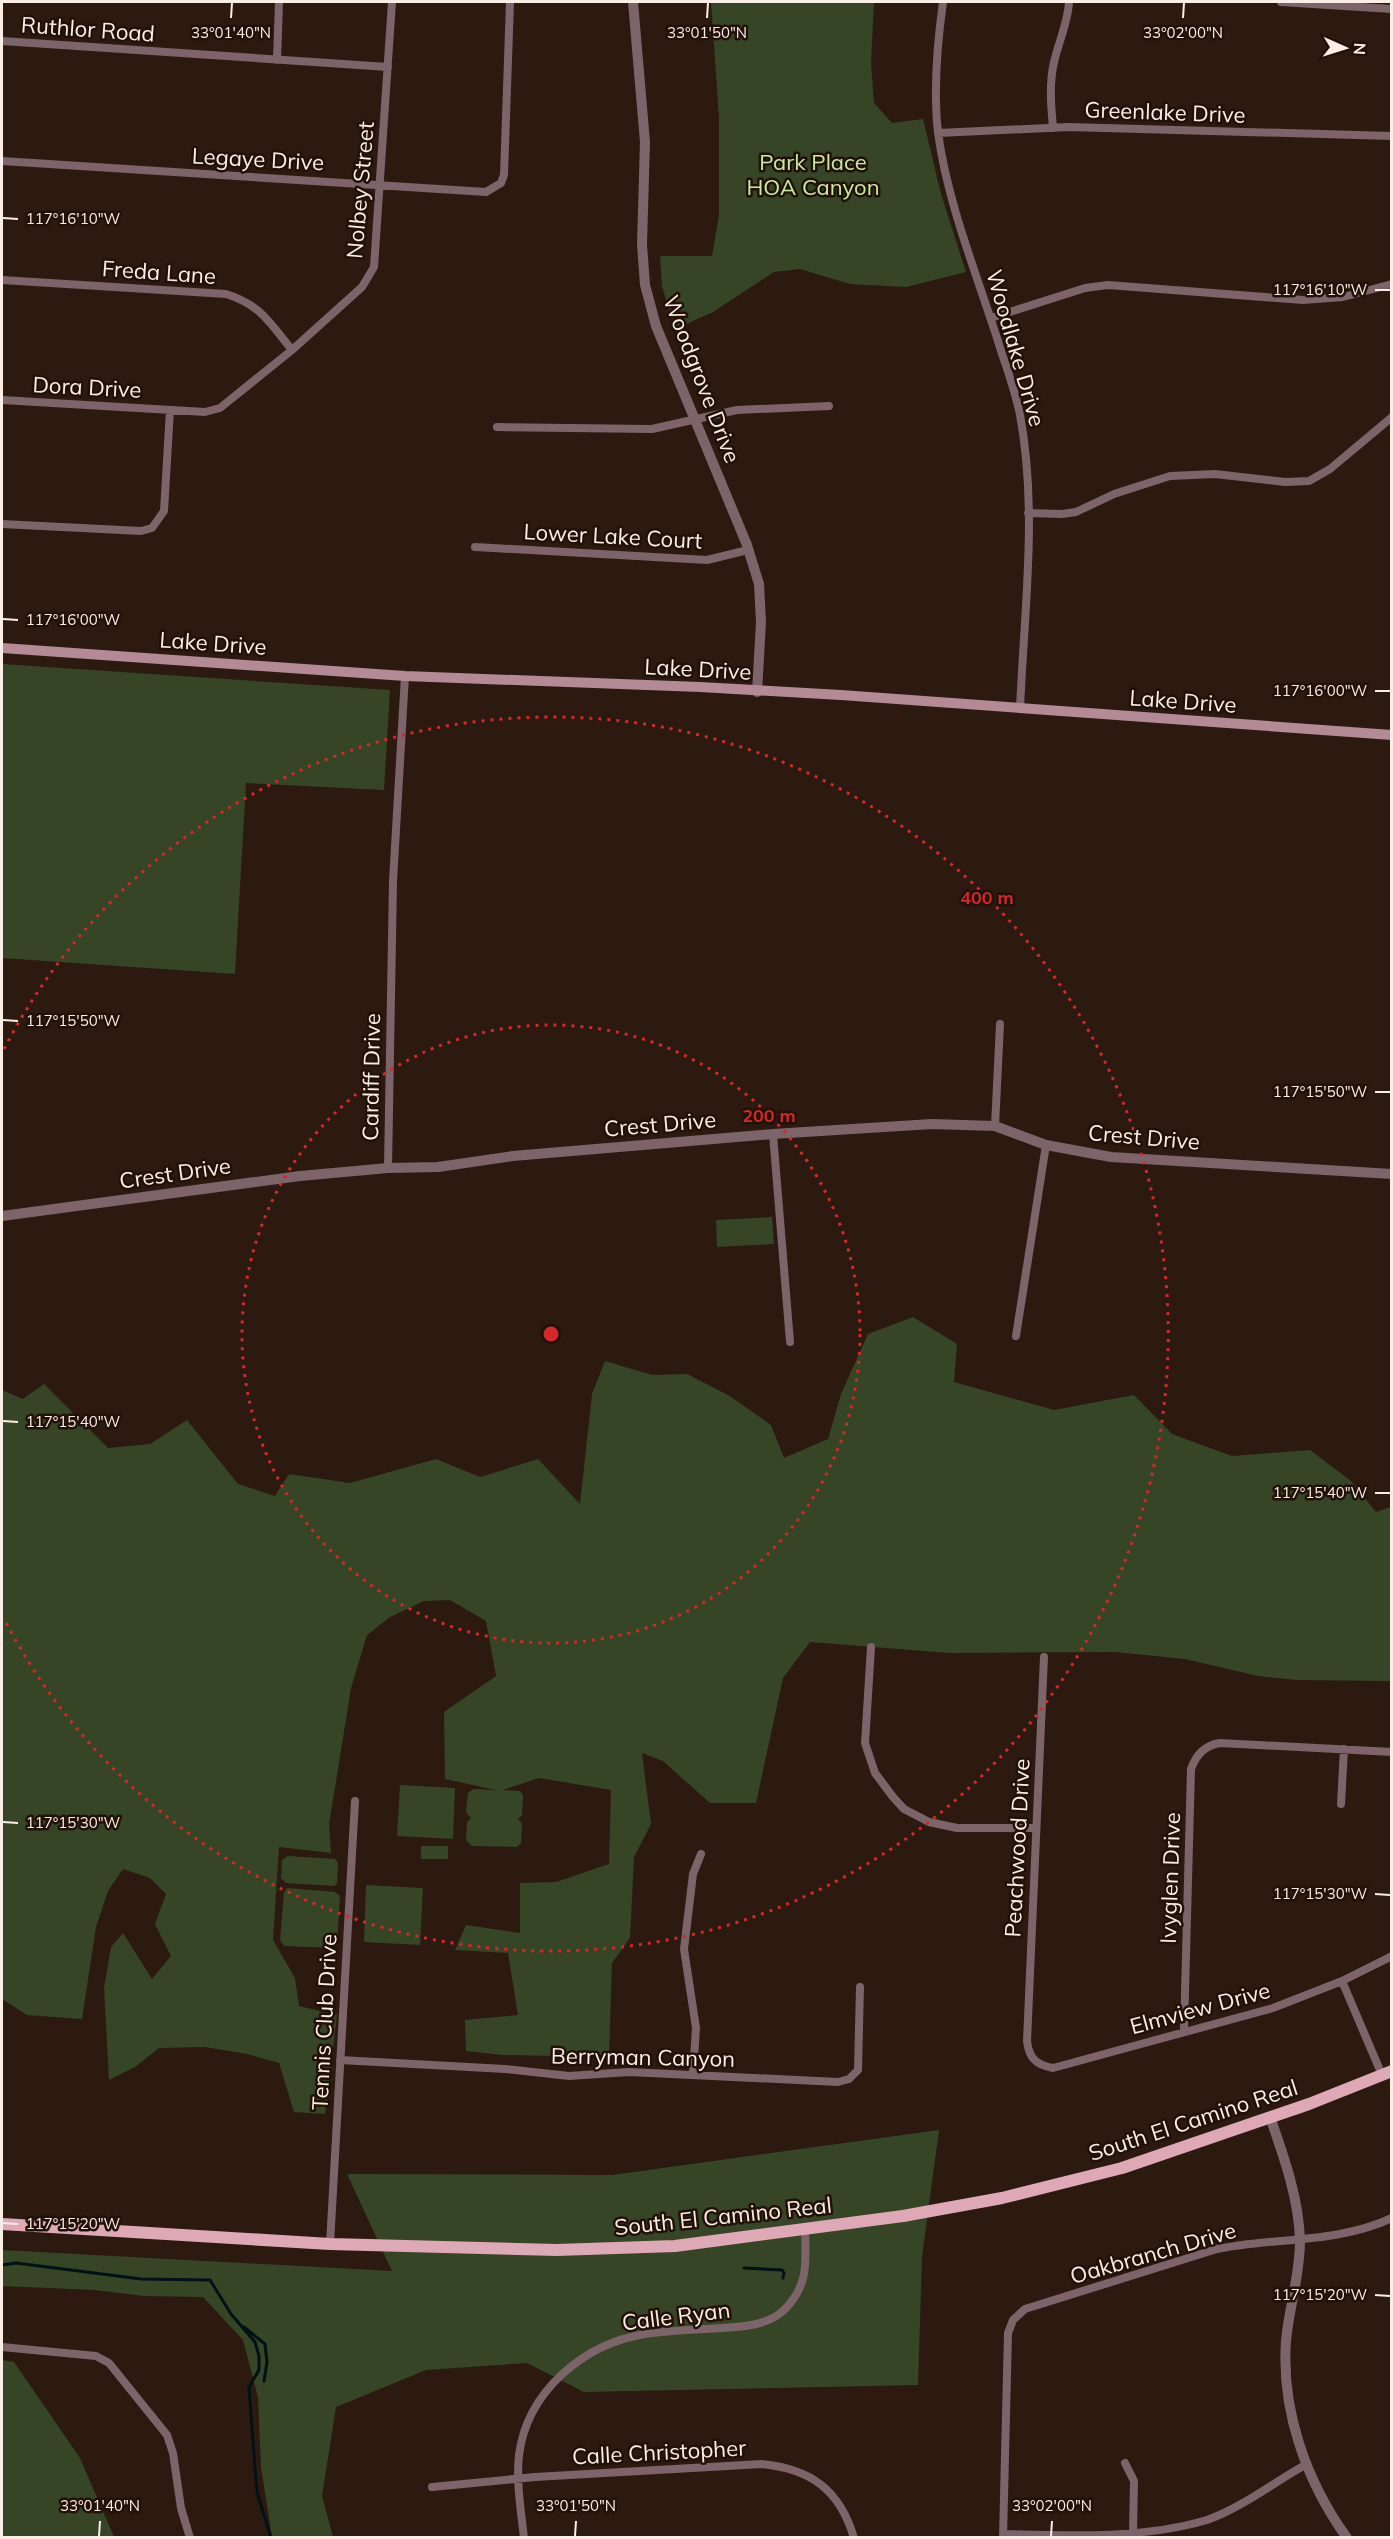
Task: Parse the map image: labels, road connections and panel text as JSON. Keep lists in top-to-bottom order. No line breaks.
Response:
{"streets":{"main road":["Lake Drive","South El Camino Real"],"street":["Ruthlor Road","Greenlake Drive","Legaye Drive","Nolbey Street","Freda Lane","Woodlake Drive","Woodgrove Drive","Dora Drive","Lower Lake Court","Cardiff Drive","Crest Drive","Peachwood Drive","Ivyglen Drive","Elmview Drive","Tennis Club Drive","Berryman Canyon","Oakbranch Drive","Calle Ryan","Calle Christopher"]},"crossings":[["Ruthlor Road","Nolbey Street"],["Greenlake Drive","Woodlake Drive"],["Legaye Drive","Nolbey Street"],["Nolbey Street","Freda Lane"],["Nolbey Street","Dora Drive"],["Woodlake Drive","Lake Drive"],["Woodgrove Drive","Lower Lake Court"],["Woodgrove Drive","Lake Drive"],["Lake Drive","Cardiff Drive"],["Cardiff Drive","Crest Drive"],["Peachwood Drive","Elmview Drive"],["Ivyglen Drive","Elmview Drive"],["Tennis Club Drive","Berryman Canyon"],["Tennis Club Drive","South El Camino Real"],["South El Camino Real","Calle Ryan"],["Calle Ryan","Calle Christopher"]],"parks":["Park Place HOA Canyon"],"north":"right","coordinates":["33°01'40\"N","33°01'50\"N","33°02'00\"N","117°16'10\"W","117°16'00\"W","117°15'50\"W","117°15'40\"W","117°15'30\"W","117°15'20\"W"],"rings":["400 m","200 m"]}
